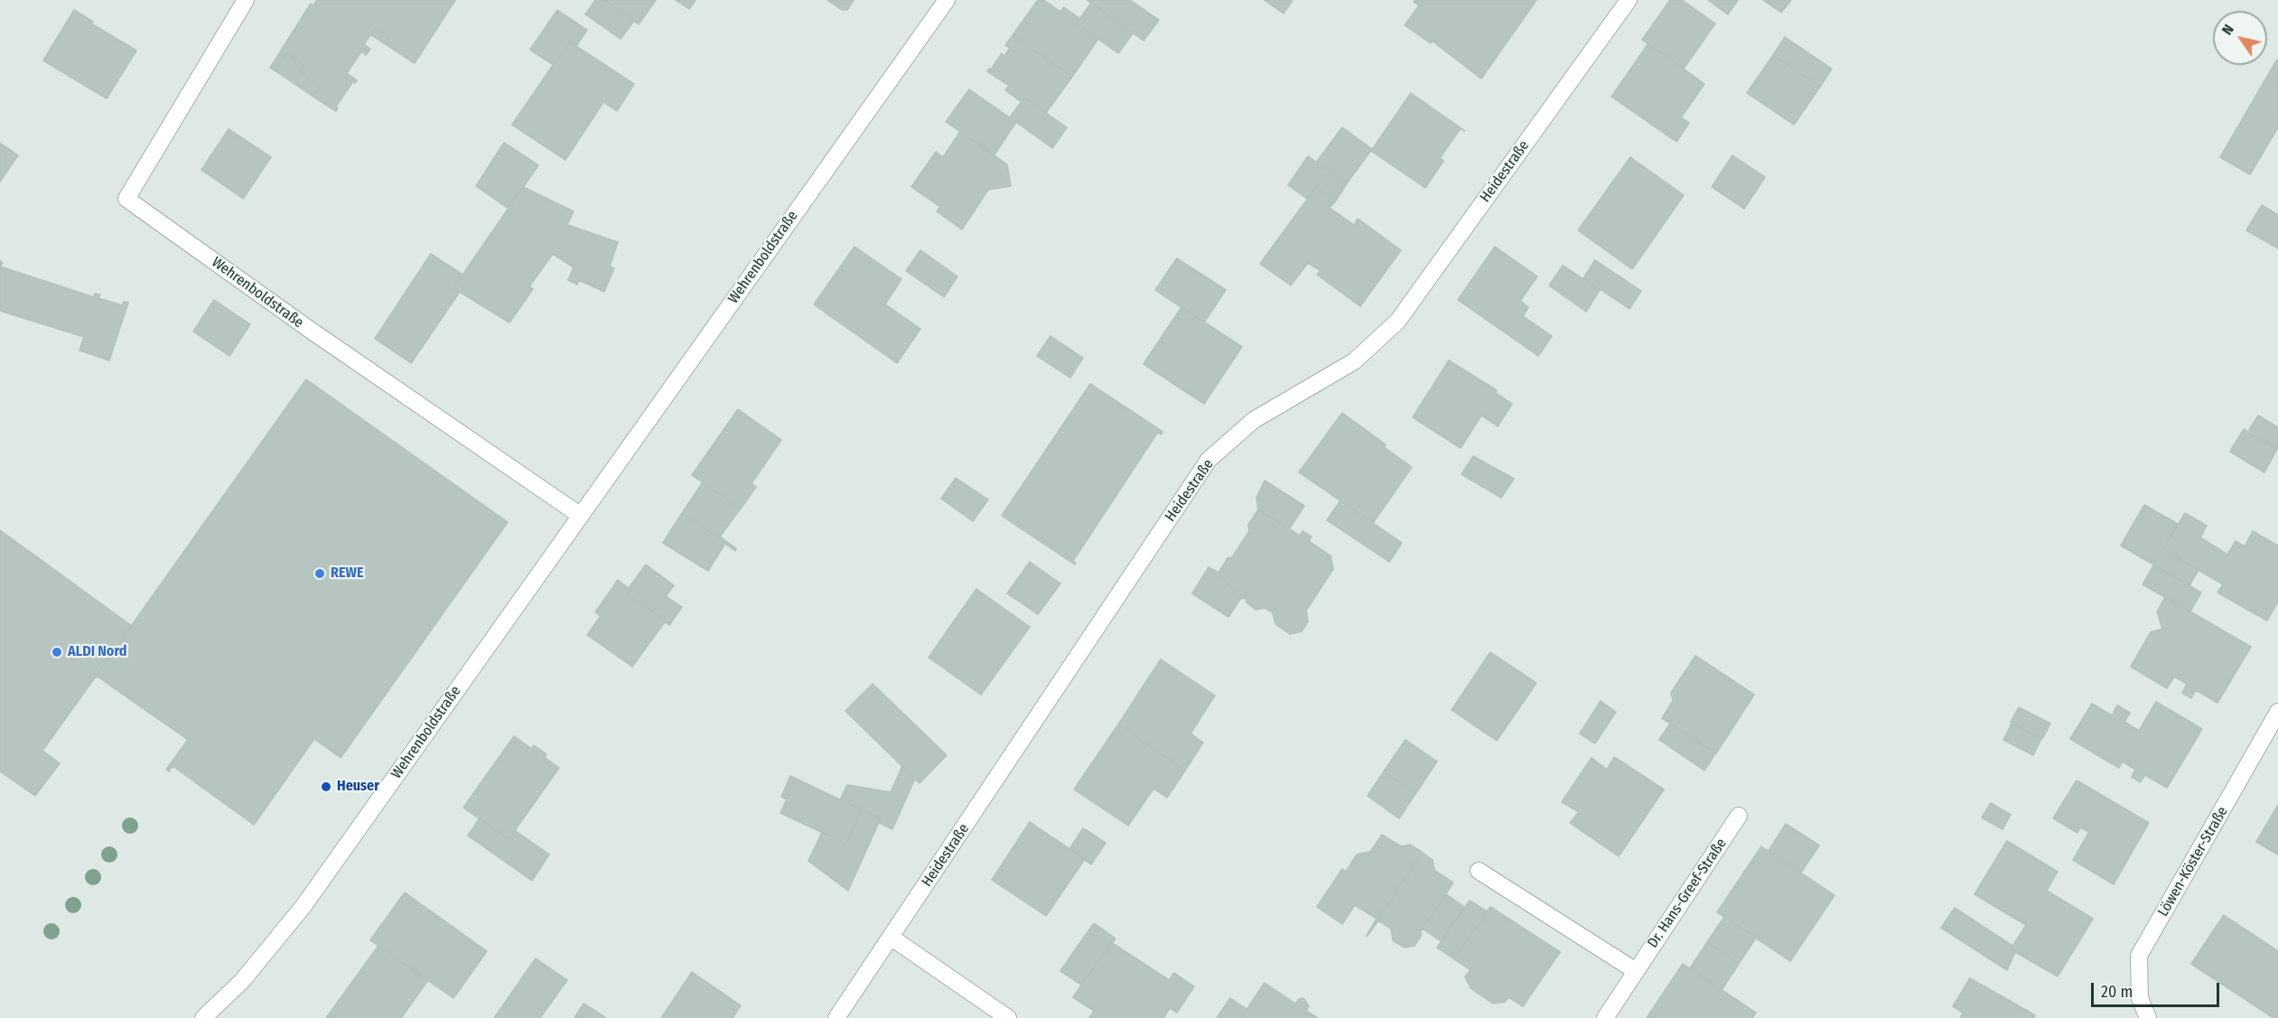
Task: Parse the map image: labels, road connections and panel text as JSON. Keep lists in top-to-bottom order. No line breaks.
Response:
{"streets":{"street":["Heidestraße","Wehrenboldstraße","Löwen-Köster-Straße","Dr. Hans-Greef-Straße"]},"places":["REWE","ALDI Nord","Heuser"],"scale_bar":"20 m","north":"top left"}
